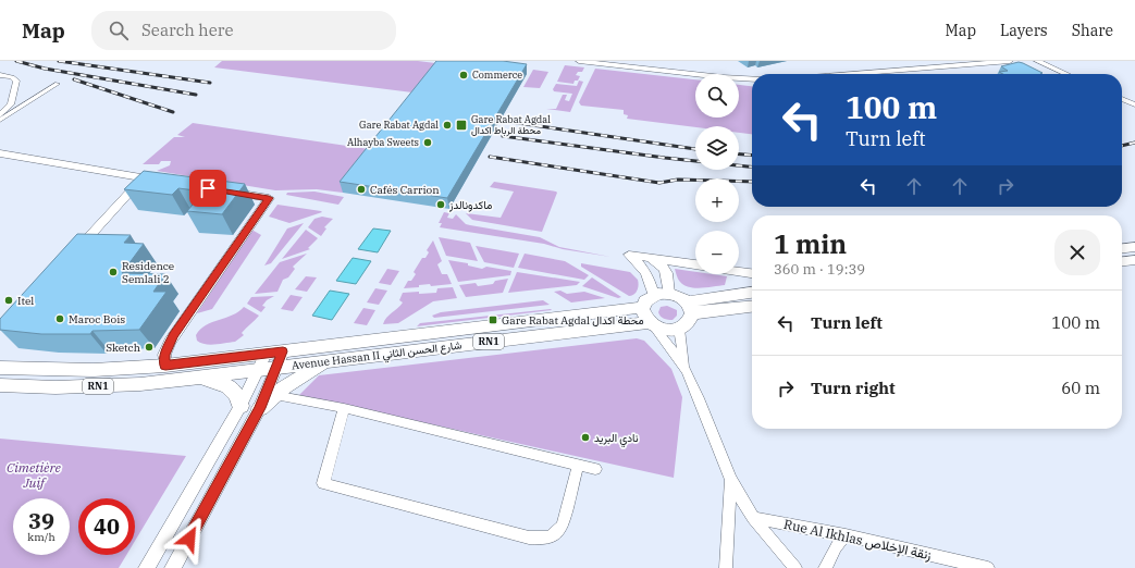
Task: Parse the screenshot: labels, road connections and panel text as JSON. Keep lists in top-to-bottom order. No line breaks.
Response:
{"streets":{"main road":["RN1","Avenue Hassan II شارع الحسن الثاني"],"street":["Rue Al Ikhlas زنقة الإخلاص"]},"crossings":[["RN1","Avenue Hassan II شارع الحسن الثاني"]],"parks":["Cimetière Juif"],"places":{"other":["Commerce","Gare Rabat Agdal","Alhayba Sweets","Cafés Carrion","ماكدونالدز","Residence Semlali 2","Itel","Maroc Bois","Sketch","نادي البريد"],"transit":["Gare Rabat Agdal محطة الرباط اكدال","Gare Rabat Agdal محطة اكدال"]},"page":{"header":"Map","search":"Search here","nav":["Map","Layers","Share"],"map_buttons":["+","−"],"turn":["100 m","Turn left"],"heading":["1 min","360 m · 19:39"],"list":[{"name":"Turn left","value":"100 m"},{"name":"Turn right","value":"60 m"}],"speed":"39 km/h","limit":"40"}}
